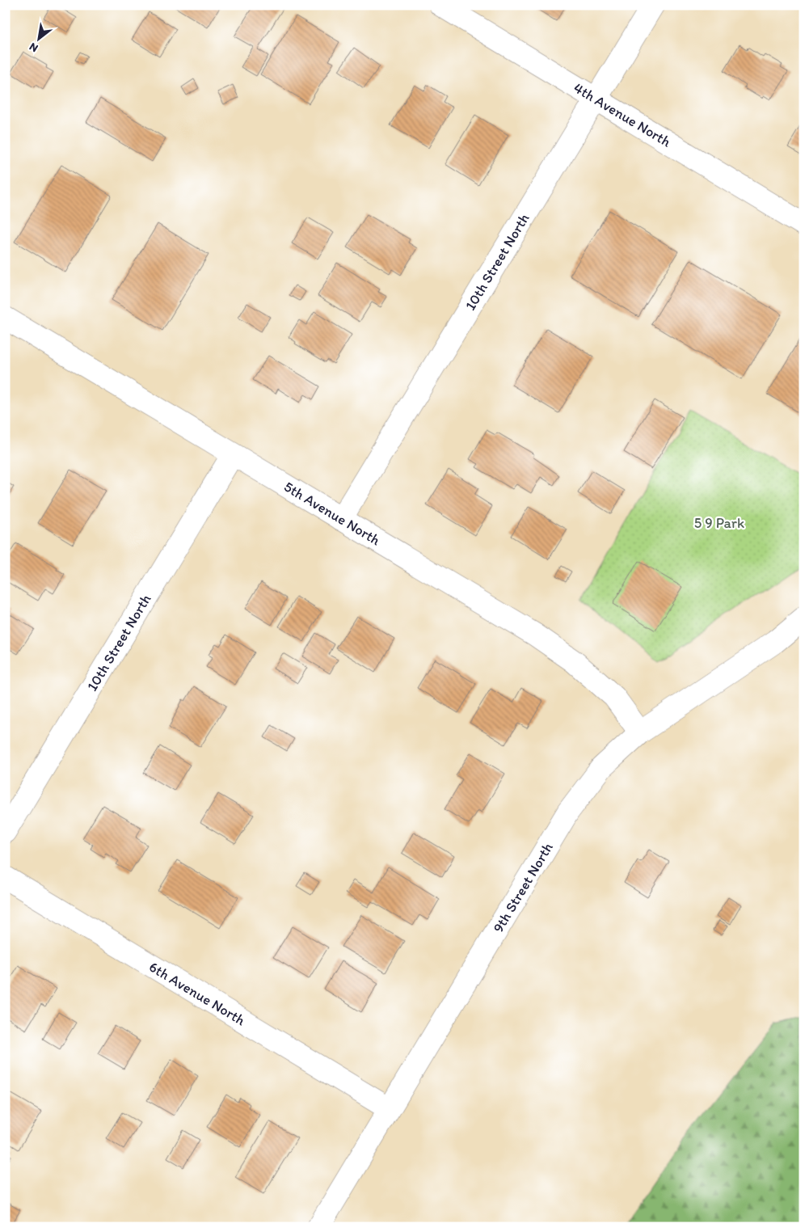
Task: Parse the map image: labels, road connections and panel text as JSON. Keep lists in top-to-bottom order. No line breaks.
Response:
{"streets":{"street":["4th Avenue North","10th Street North","5th Avenue North","9th Street North","6th Avenue North"]},"crossings":[["4th Avenue North","10th Street North"],["10th Street North","5th Avenue North"],["5th Avenue North","9th Street North"],["9th Street North","6th Avenue North"]],"parks":["5 9 Park"],"north":"bottom left"}
